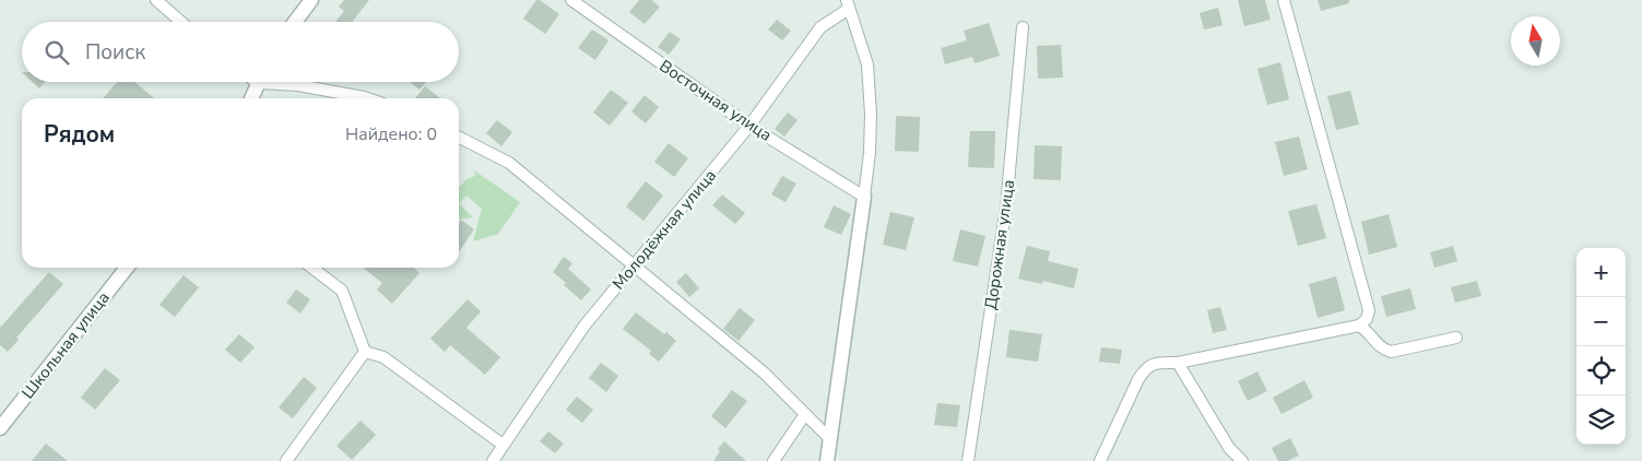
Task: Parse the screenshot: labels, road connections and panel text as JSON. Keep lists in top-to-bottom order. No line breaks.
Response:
{"streets":{"street":["Восточная улица","Молодёжная улица","Дорожная улица","Школьная улица"]},"crossings":[["Восточная улица","Молодёжная улица"]],"north":"top","page":{"search":"Поиск","heading":["Рядом","Найдено: 0"],"map_buttons":["+","−"]}}
